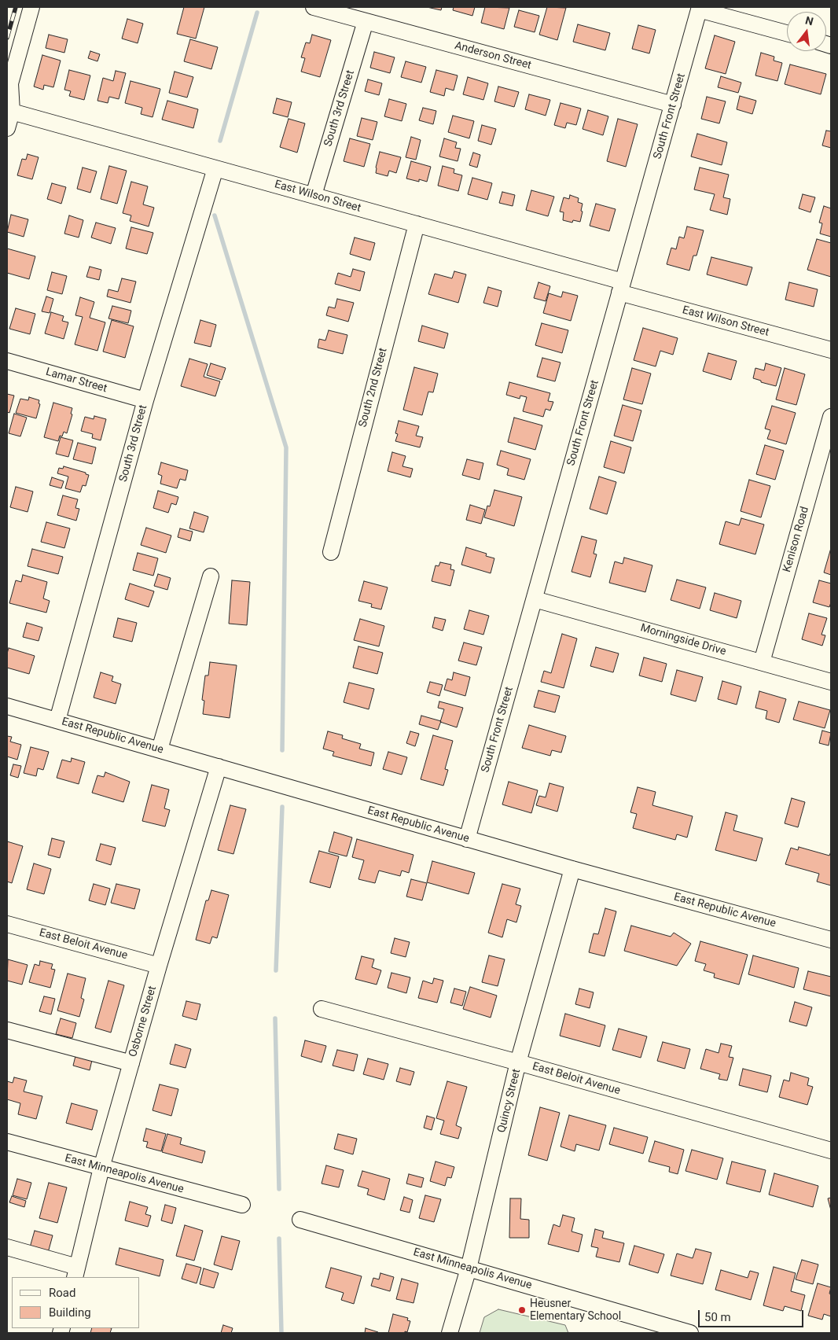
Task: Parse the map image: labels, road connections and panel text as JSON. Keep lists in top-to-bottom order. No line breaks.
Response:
{"streets":{"street":["Anderson Street","South 3rd Street","South Front Street","East Wilson Street","Lamar Street","South 2nd Street","Kenison Road","Morningside Drive","East Republic Avenue","East Beloit Avenue","Osborne Street","Quincy Street","East Minneapolis Avenue"]},"crossings":[["Anderson Street","South 3rd Street"],["Anderson Street","South Front Street"],["South 3rd Street","East Wilson Street"],["South 3rd Street","Lamar Street"],["South 3rd Street","East Republic Avenue"],["South Front Street","East Wilson Street"],["South Front Street","Morningside Drive"],["South Front Street","East Republic Avenue"],["East Wilson Street","South 2nd Street"],["Kenison Road","Morningside Drive"],["East Republic Avenue","Osborne Street"],["East Republic Avenue","Quincy Street"],["East Beloit Avenue","Osborne Street"],["East Beloit Avenue","Quincy Street"],["Osborne Street","East Minneapolis Avenue"],["Quincy Street","East Minneapolis Avenue"]],"places":["Heusner Elementary School"],"legend":["Road","Building"],"scale_bar":"50 m","north":"top"}
